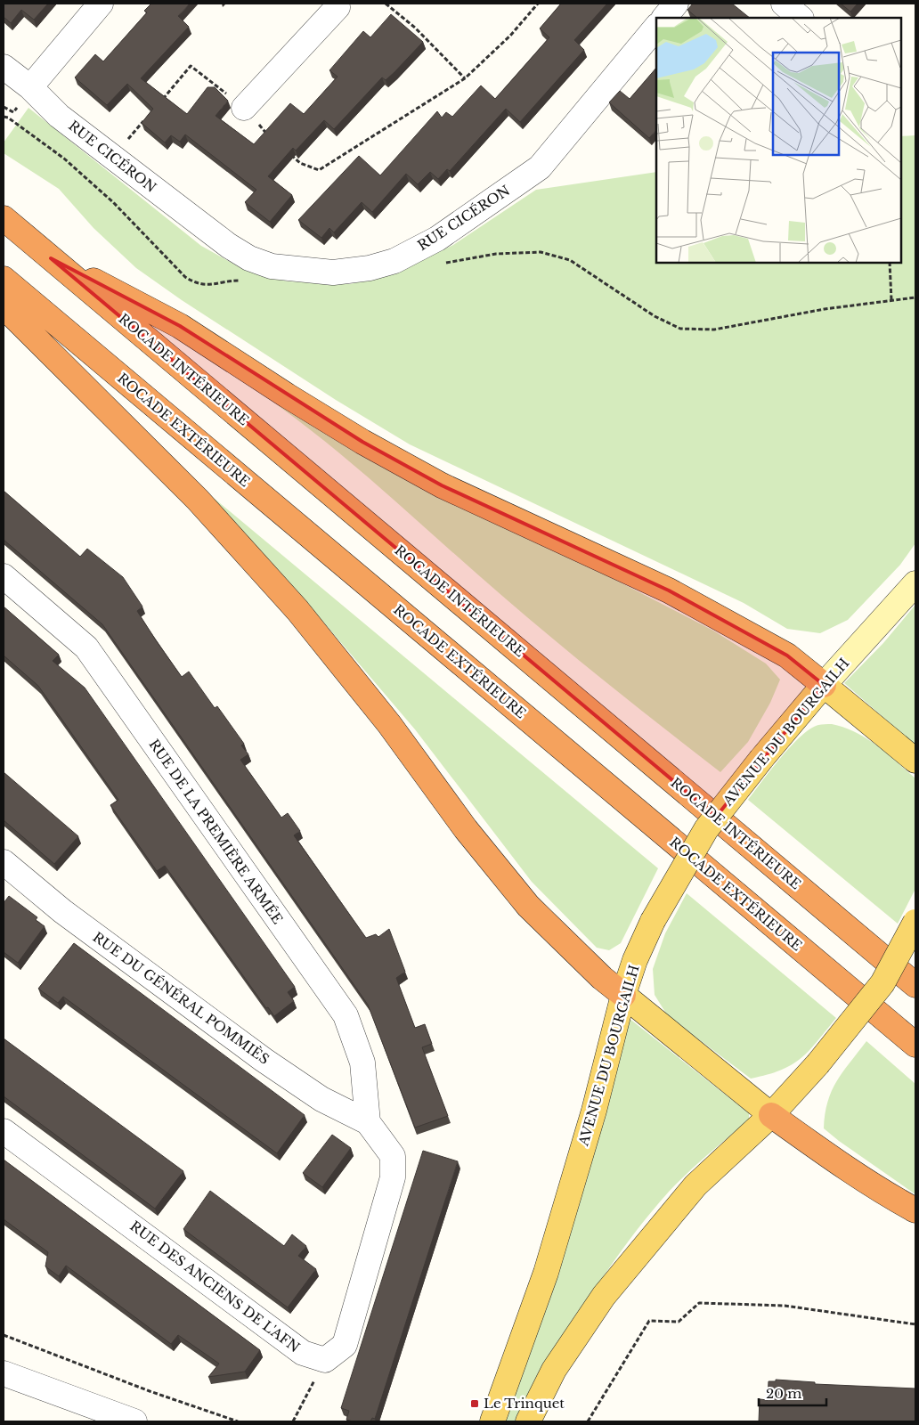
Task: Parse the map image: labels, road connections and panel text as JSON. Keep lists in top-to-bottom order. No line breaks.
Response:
{"streets":{"highway":["ROCADE INTÉRIEURE","ROCADE EXTÉRIEURE"],"main road":["AVENUE DU BOURGAILH"],"street":["RUE CICÉRON","RUE DE LA PREMIÈRE ARMÉE","RUE DU GÉNÉRAL POMMIÈS","RUE DES ANCIENS DE L'AFN"]},"crossings":[["RUE DE LA PREMIÈRE ARMÉE","RUE DU GÉNÉRAL POMMIÈS"]],"places":{"transit":["Le Trinquet"]},"scale_bar":"20 m"}
